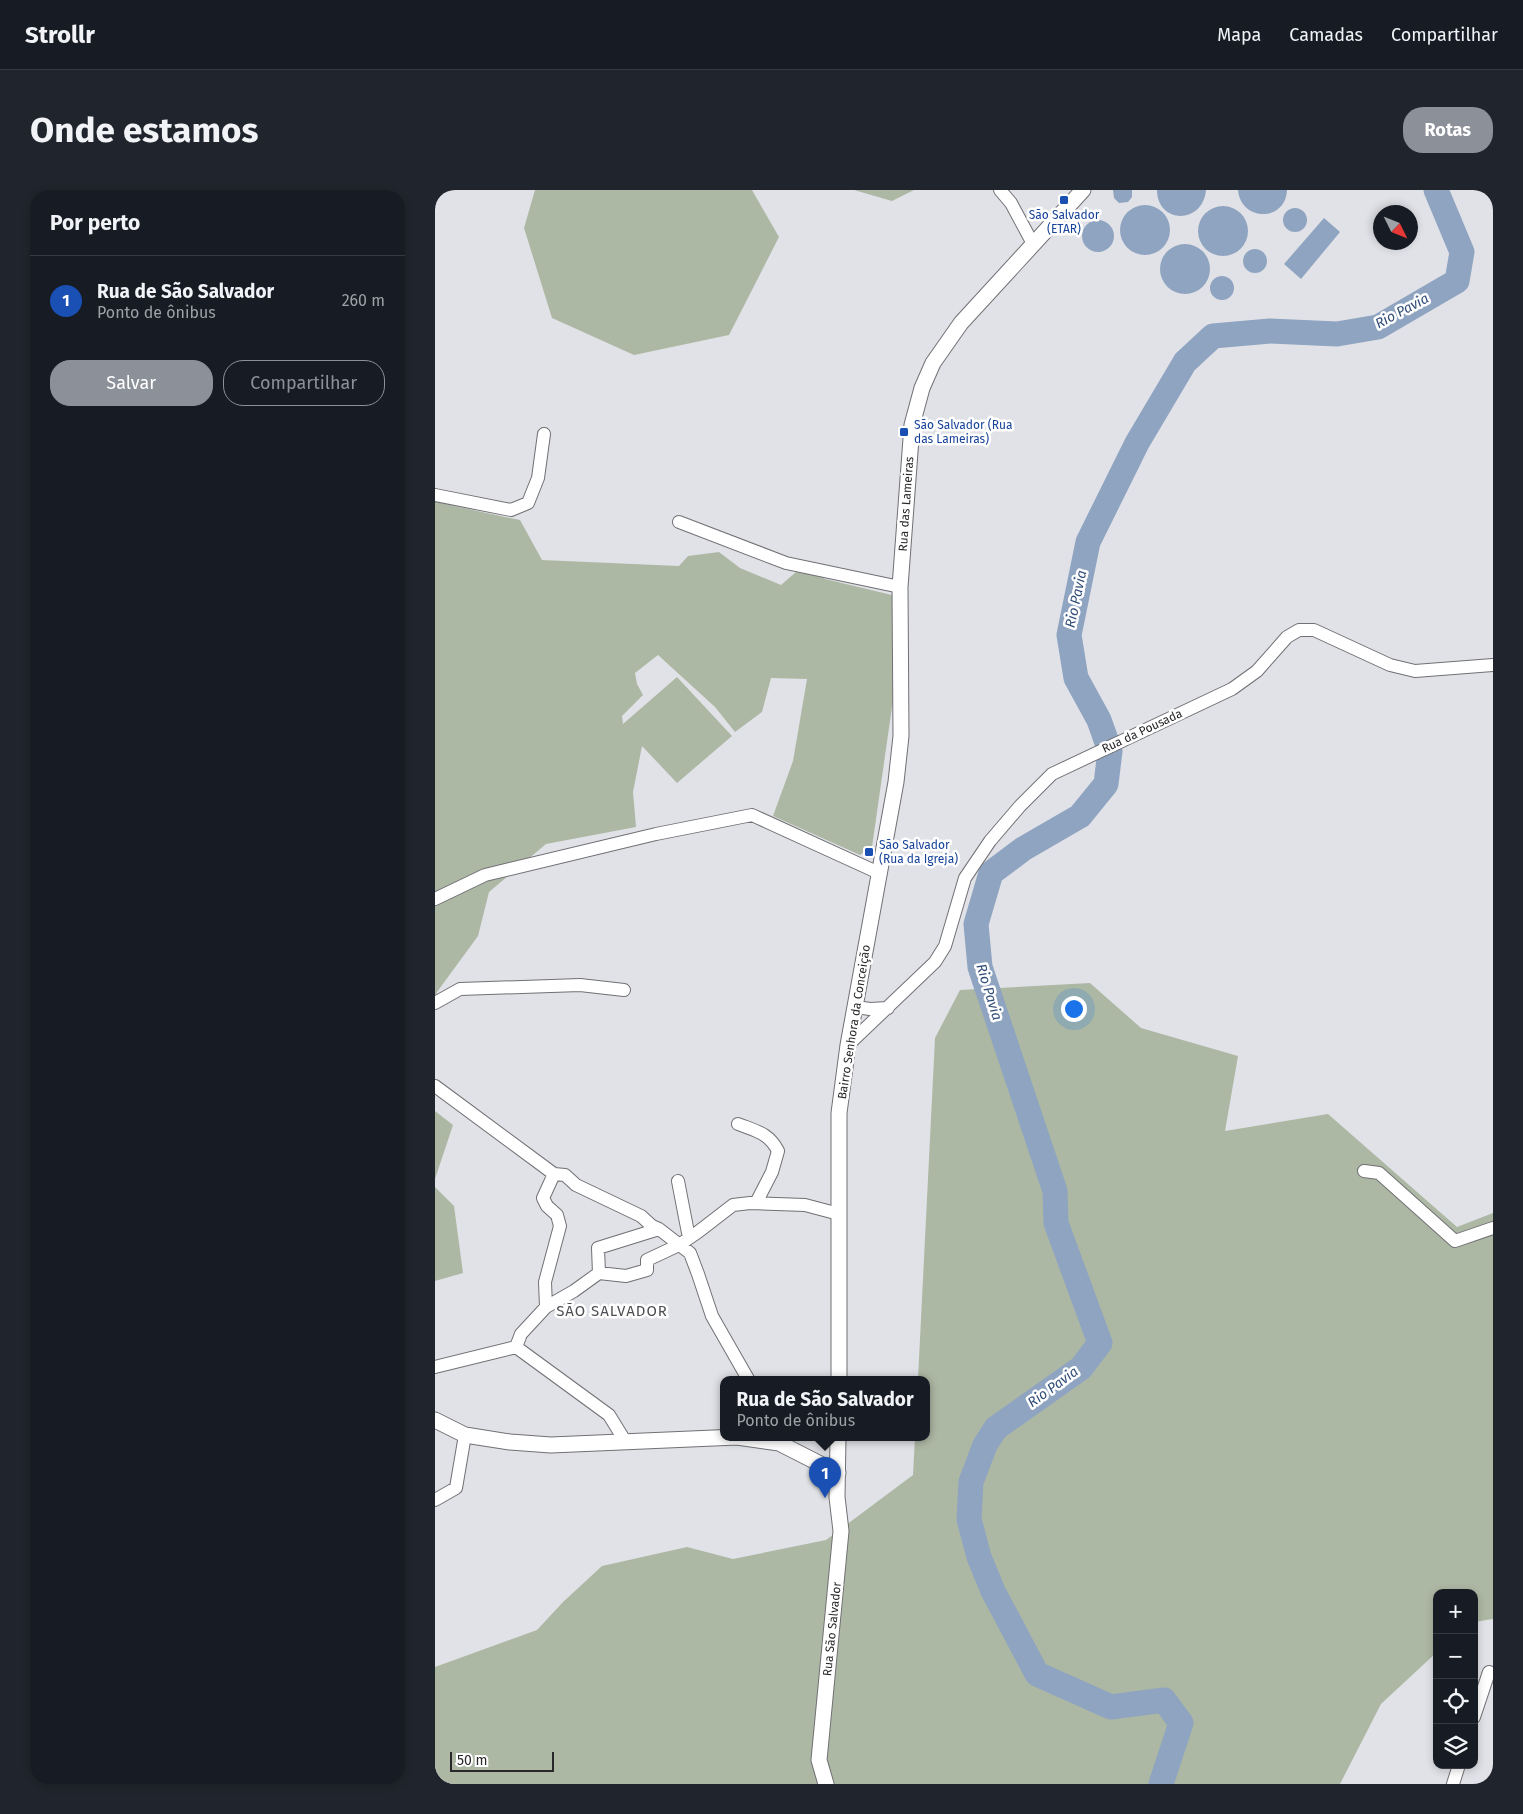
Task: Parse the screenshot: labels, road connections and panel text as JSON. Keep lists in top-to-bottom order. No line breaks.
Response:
{"streets":{"street":["Rua das Lameiras","Rua da Pousada","Bairro Senhora da Conceição","Rua São Salvador"]},"crossings":[["Rua das Lameiras","Bairro Senhora da Conceição"],["Rua da Pousada","Bairro Senhora da Conceição"]],"districts":["SÃO SALVADOR"],"water":["Rio Pavia"],"places":{"transit":["São Salvador (ETAR)","São Salvador (Rua das Lameiras)","São Salvador (Rua da Igreja)"]},"scale_bar":"50 m","north":"bottom right","page":{"header":"Strollr","nav":["Mapa","Camadas","Compartilhar"],"buttons":["Rotas",["Salvar","Compartilhar"]],"title":"Onde estamos","heading":"Por perto","list":[{"mark":"1","name":"Rua de São Salvador","note":"Ponto de ônibus","value":"260 m"}],"popup":["Rua de São Salvador","Ponto de ônibus"],"pins":"1","map_buttons":["+","−"],"scale":"50 m"}}
